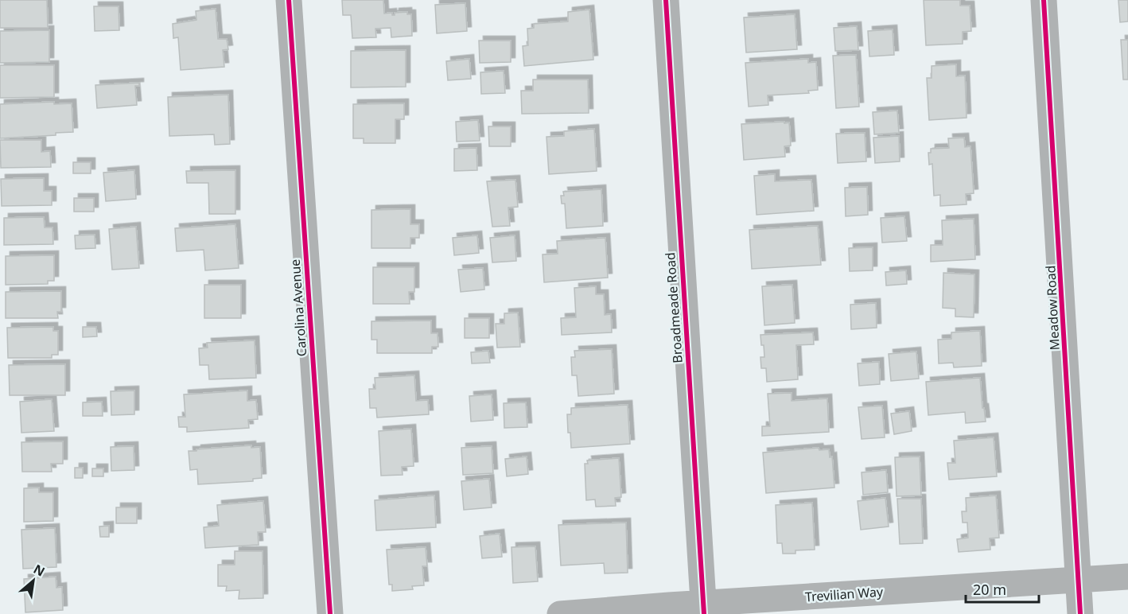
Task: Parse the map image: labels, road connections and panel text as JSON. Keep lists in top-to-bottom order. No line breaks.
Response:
{"streets":{"street":["Carolina Avenue","Broadmeade Road","Meadow Road","Trevilian Way"]},"crossings":[["Broadmeade Road","Trevilian Way"],["Meadow Road","Trevilian Way"]],"scale_bar":"20 m","north":"top right"}
